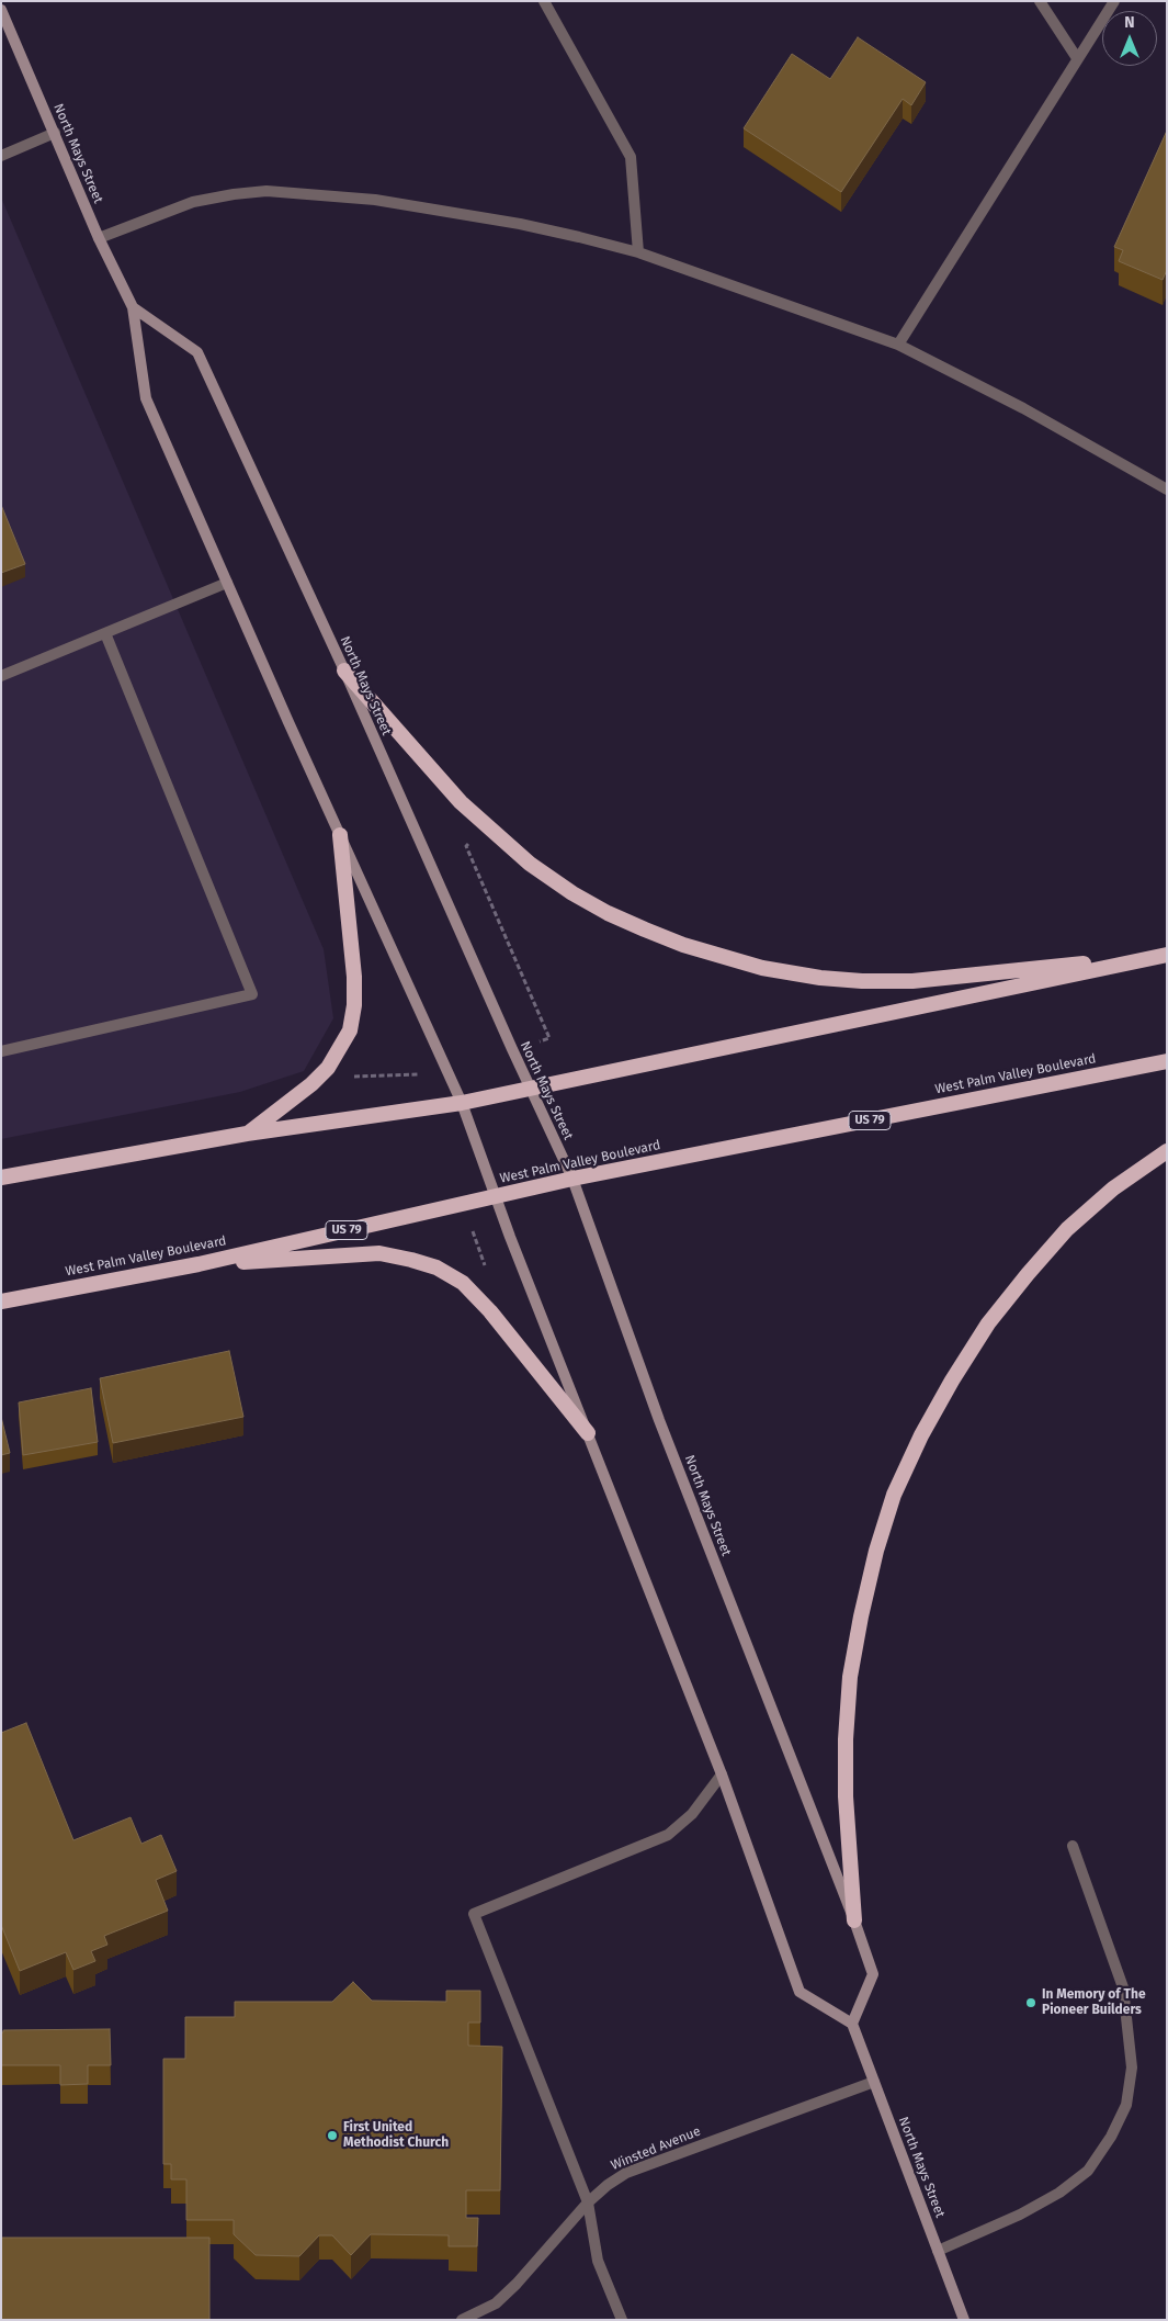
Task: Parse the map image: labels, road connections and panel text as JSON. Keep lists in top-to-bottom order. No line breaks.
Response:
{"streets":{"highway":["West Palm Valley Boulevard","US 79"],"main road":["North Mays Street"],"street":["Winsted Avenue"]},"crossings":[["North Mays Street","West Palm Valley Boulevard"],["North Mays Street","Winsted Avenue"]],"places":["In Memory of The Pioneer Builders","First United Methodist Church"],"north":"top"}
